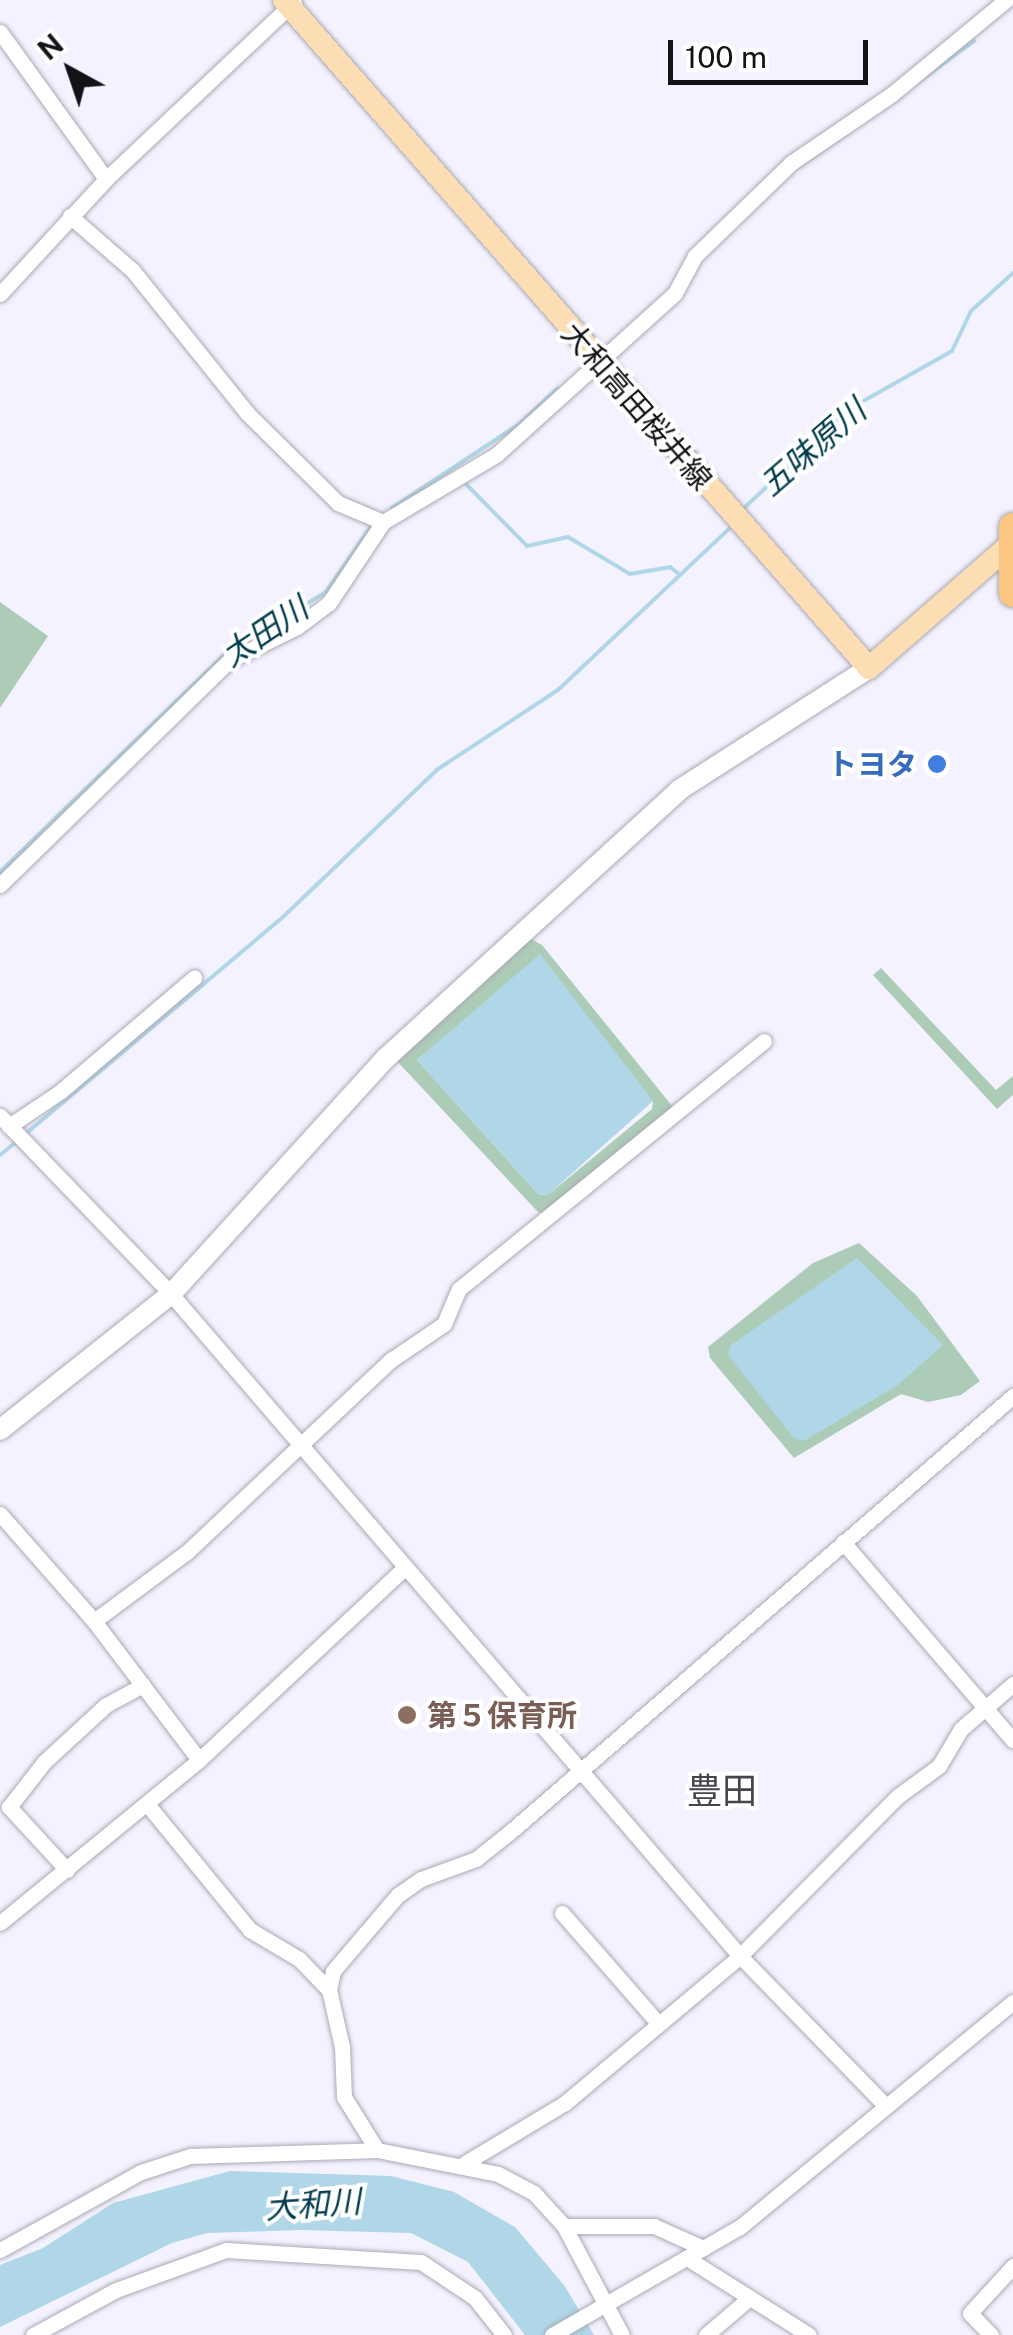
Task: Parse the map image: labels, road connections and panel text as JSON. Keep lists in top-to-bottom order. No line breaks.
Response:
{"streets":{"main road":["大和高田桜井線"]},"districts":["豊田"],"water":["五味原川","太田川","大和川"],"places":["トヨタ","第５保育所"],"scale_bar":"100 m","north":"top left"}
